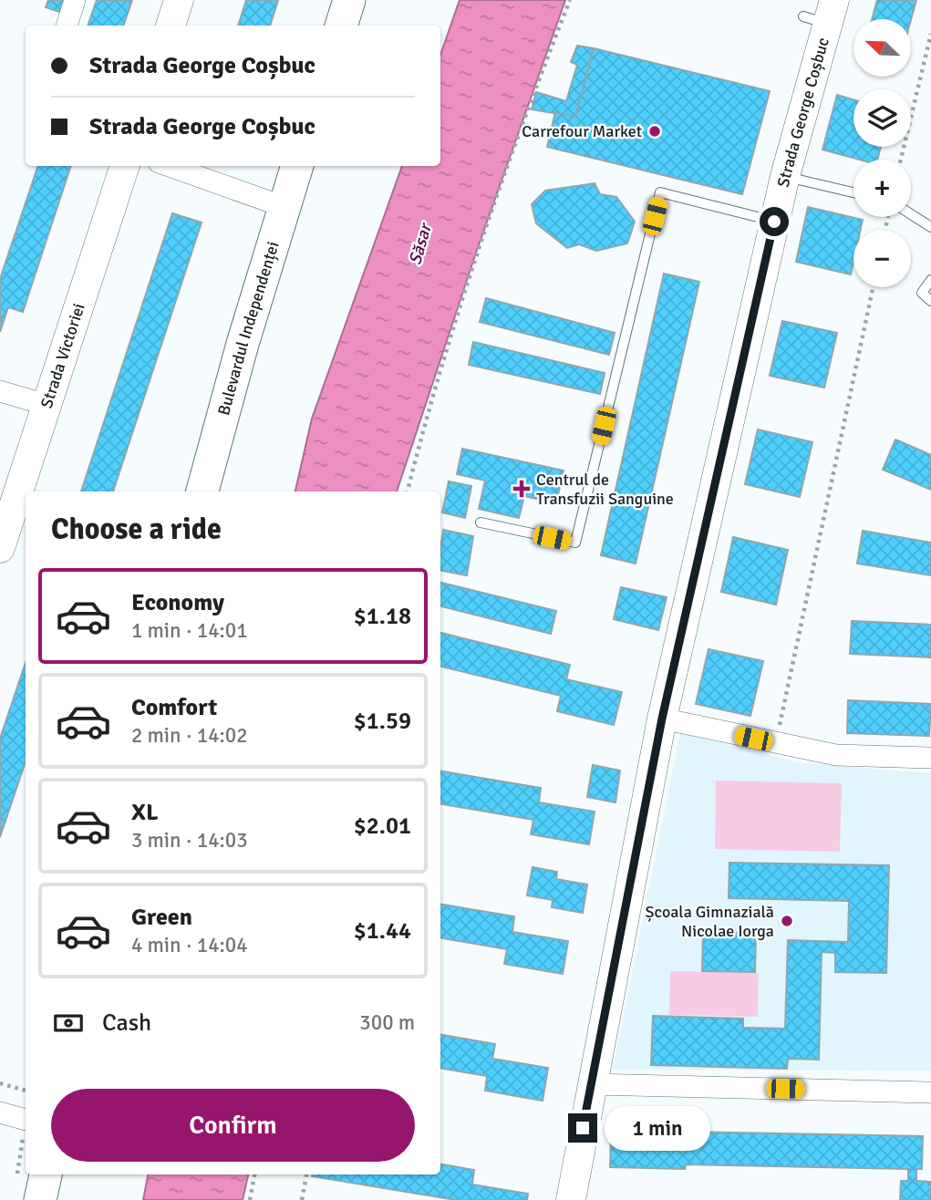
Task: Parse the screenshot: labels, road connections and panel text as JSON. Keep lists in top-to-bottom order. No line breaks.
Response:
{"streets":{"main road":["Bulevardul Independenței"],"street":["Strada George Coșbuc","Strada Victoriei"]},"water":["Săsar"],"places":{"other":["Carrefour Market","Școala Gimnazială Nicolae Iorga"],"health":["Centrul de Transfuzii Sanguine"]},"north":"top left","page":{"map_buttons":["+","−"],"banner":["Strada George Coșbuc","Strada George Coșbuc"],"heading":"Choose a ride","list":[{"name":"Economy","note":"1 min · 14:01","value":"$1.18"},{"name":"Comfort","note":"2 min · 14:02","value":"$1.59"},{"name":"XL","note":"3 min · 14:03","value":"$2.01"},{"name":"Green","note":"4 min · 14:04","value":"$1.44"}],"pay":["Cash","300 m"],"buttons":"Confirm","bubble":"1 min"}}
